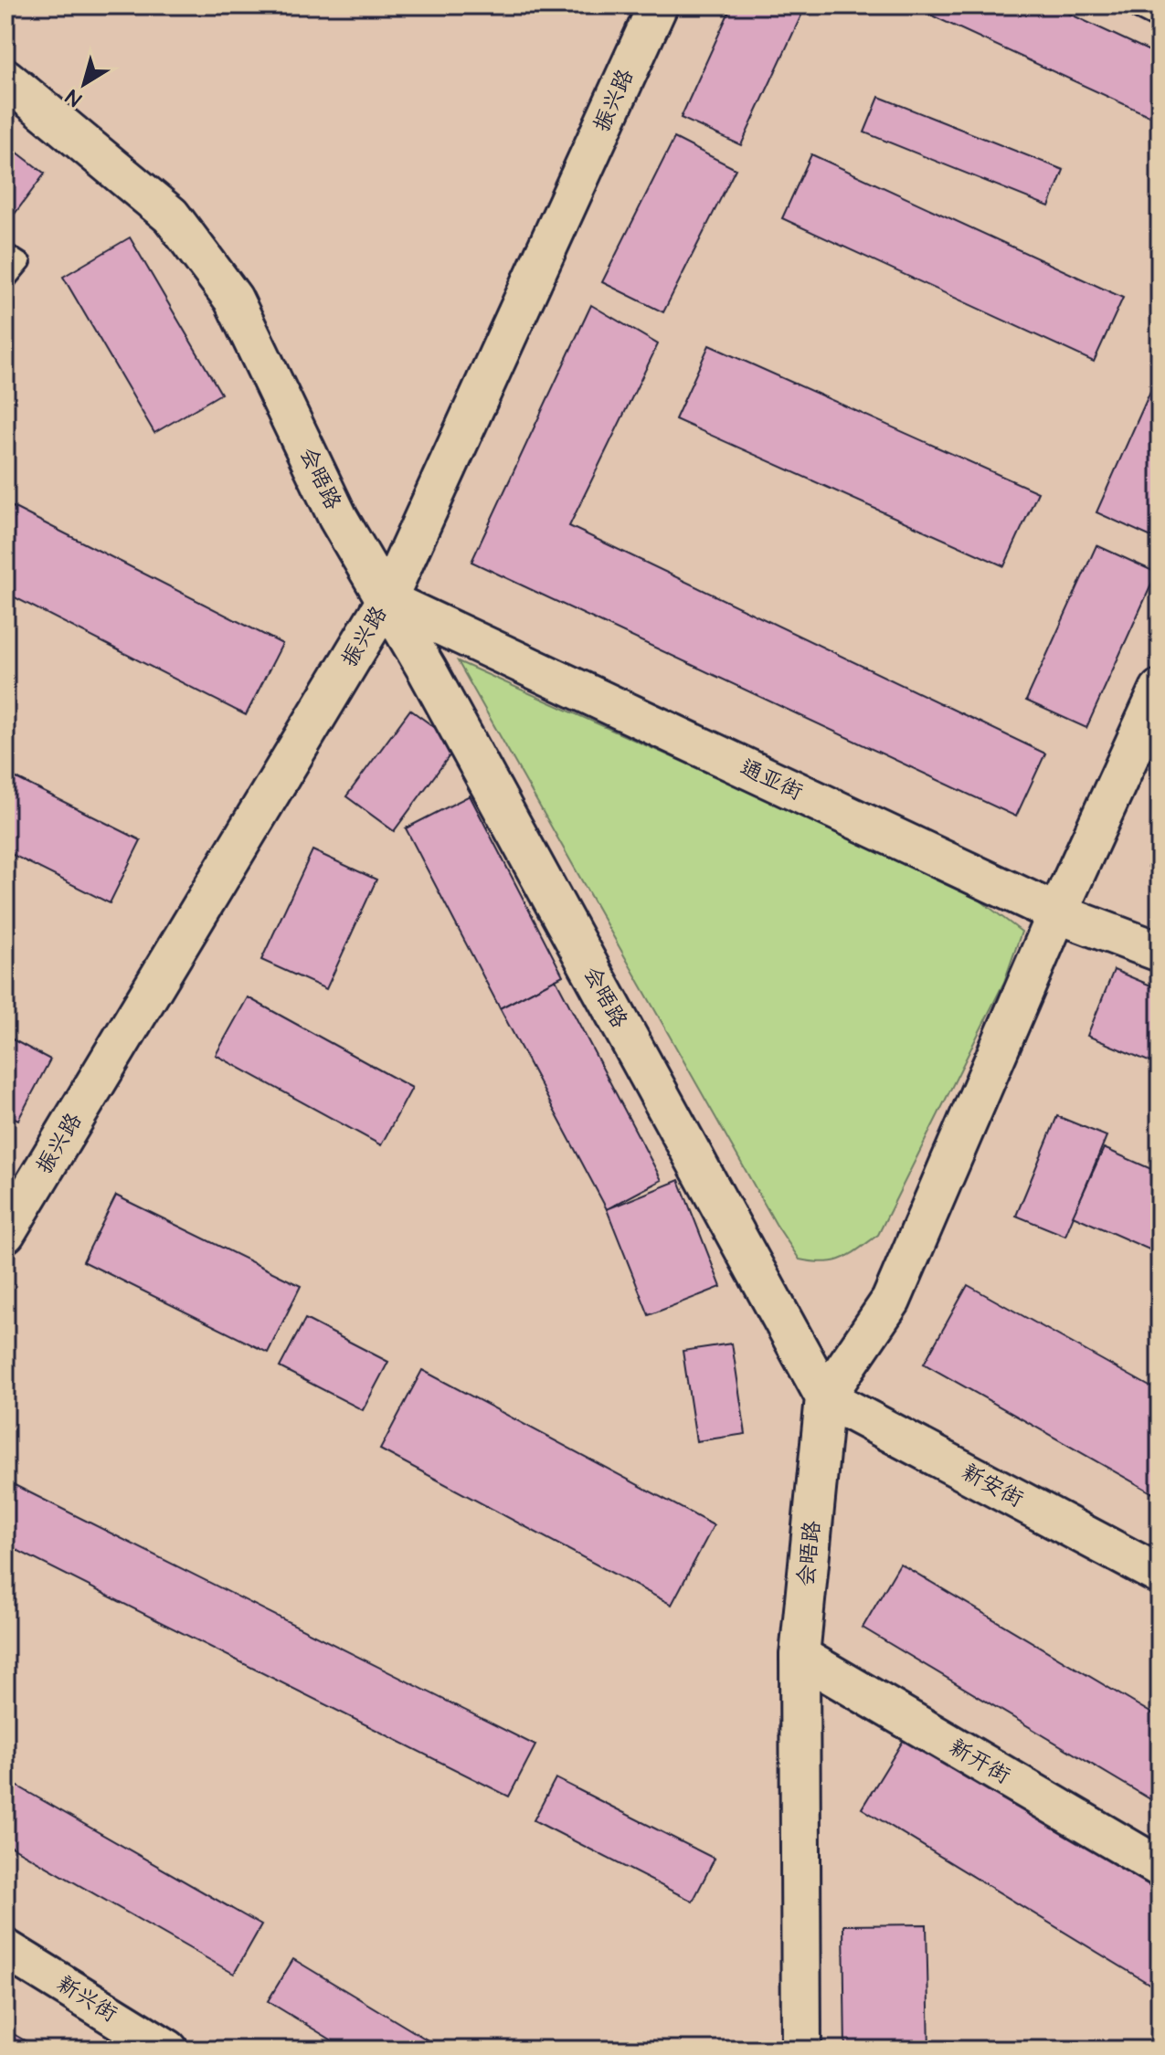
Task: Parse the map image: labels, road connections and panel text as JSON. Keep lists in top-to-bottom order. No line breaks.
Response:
{"streets":{"street":["振兴路","会晤路","通亚街","新安街","新开街","新兴街"]},"crossings":[["振兴路","会晤路"],["振兴路","通亚街"],["会晤路","通亚街"],["会晤路","新安街"],["会晤路","新开街"]],"north":"bottom left"}
